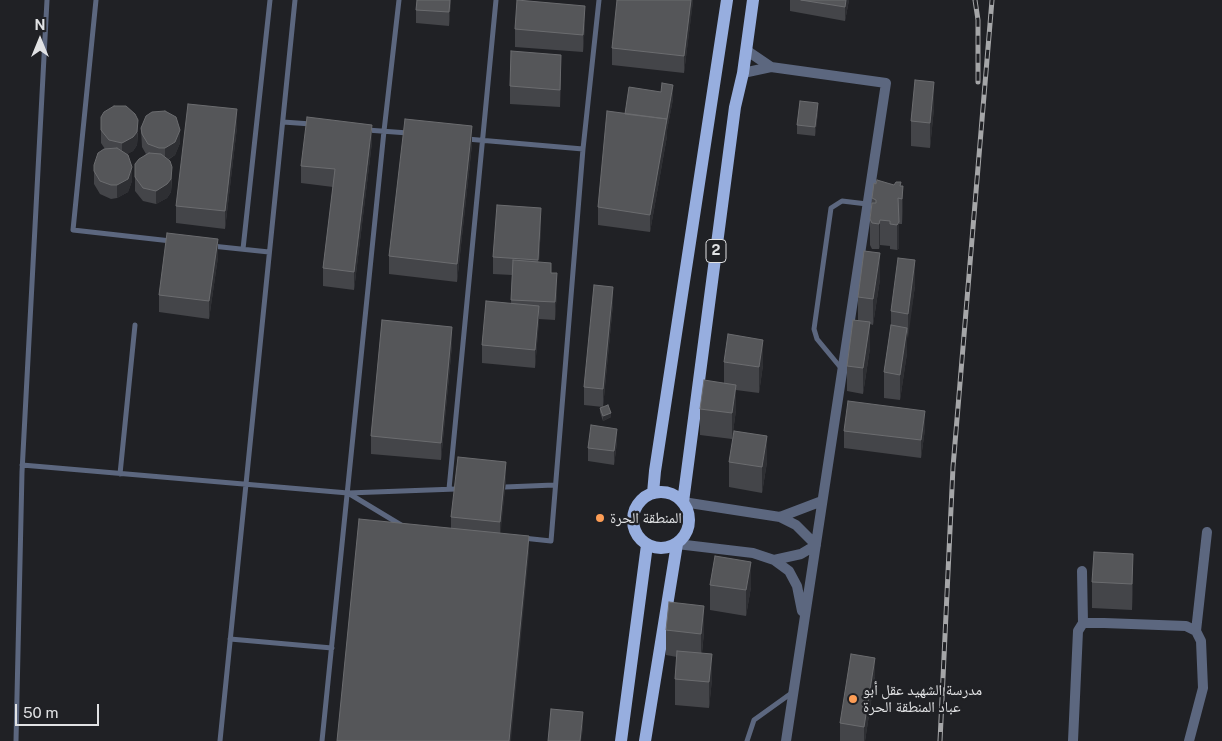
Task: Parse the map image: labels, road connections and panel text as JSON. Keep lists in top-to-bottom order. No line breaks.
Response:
{"streets":{"main road":["2"]},"places":["المنطقة الحرة","مدرسة الشهيد عقل أبو عباد المنطقة الحرة"],"scale_bar":"50 m","north":"top"}
